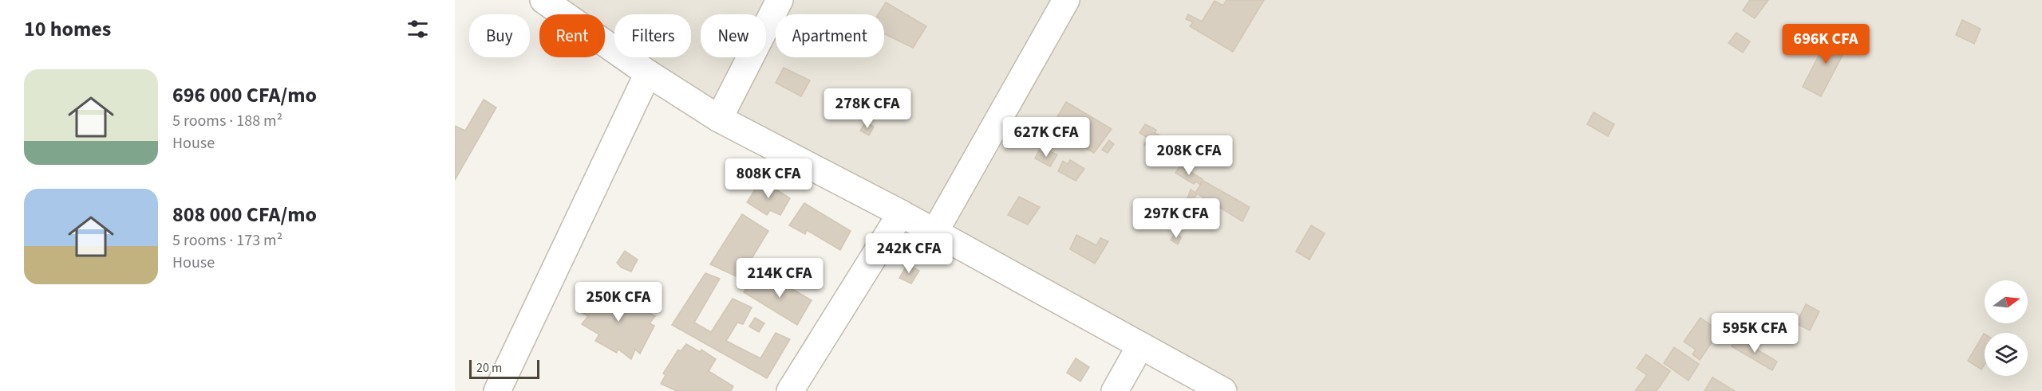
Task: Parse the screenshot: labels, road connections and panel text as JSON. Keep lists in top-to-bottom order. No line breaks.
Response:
{"scale_bar":"20 m","north":"right","page":{"heading":"10 homes","chip":["Buy","Rent","Filters","New","Apartment"],"price":["696K CFA","278K CFA","627K CFA","208K CFA","808K CFA","297K CFA","242K CFA","214K CFA","250K CFA","595K CFA"],"list":[{"name":"696 000 CFA/mo","note":"5 rooms · 188 m² · House"},{"name":"808 000 CFA/mo","note":"5 rooms · 173 m² · House"}],"scale":"20 m"}}
